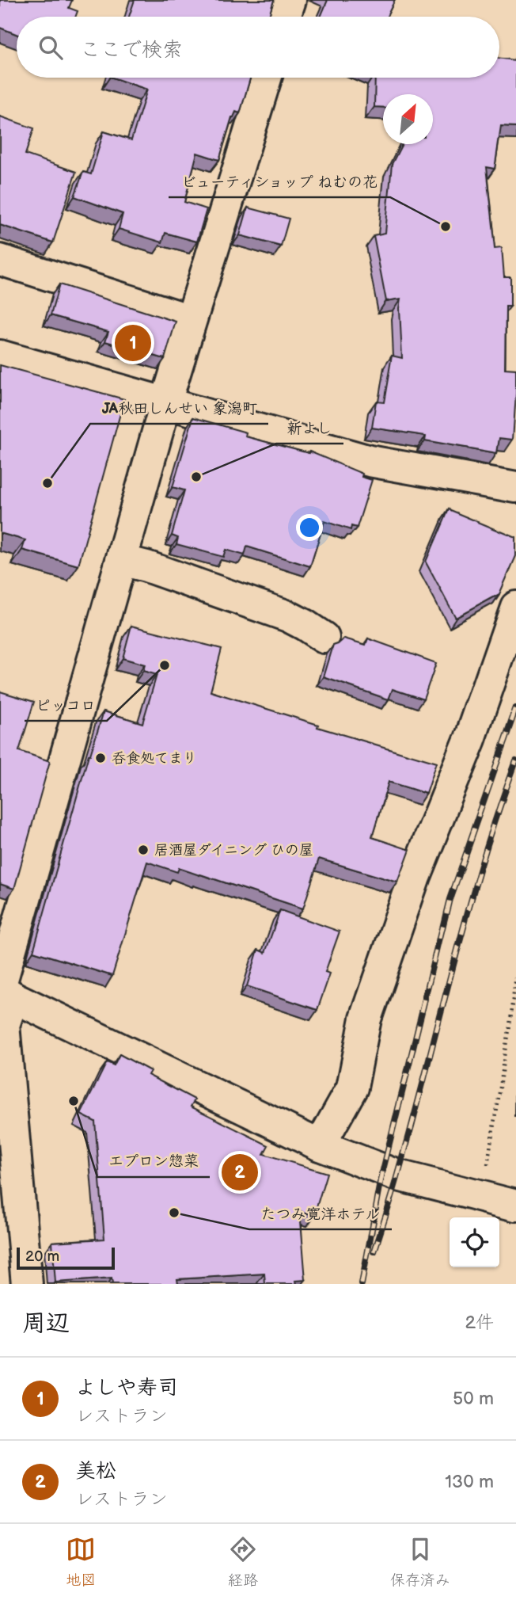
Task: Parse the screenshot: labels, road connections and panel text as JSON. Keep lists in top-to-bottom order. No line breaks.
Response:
{"places":["ビューティショップ ねむの花","新よし","JA秋田しんせい 象潟町","ピッコロ","呑食処てまり","居酒屋ダイニング ひの屋","エプロン惣菜","たつみ寛洋ホテル"],"scale_bar":"20 m","north":"top right","page":{"search":"ここで検索","pins":["1","2"],"scale":"20 m","heading":["周辺","2件"],"list":[{"mark":"1","name":"よしや寿司","note":"レストラン","value":"50 m"},{"mark":"2","name":"美松","note":"レストラン","value":"130 m"}],"nav":["地図","経路","保存済み"]}}
